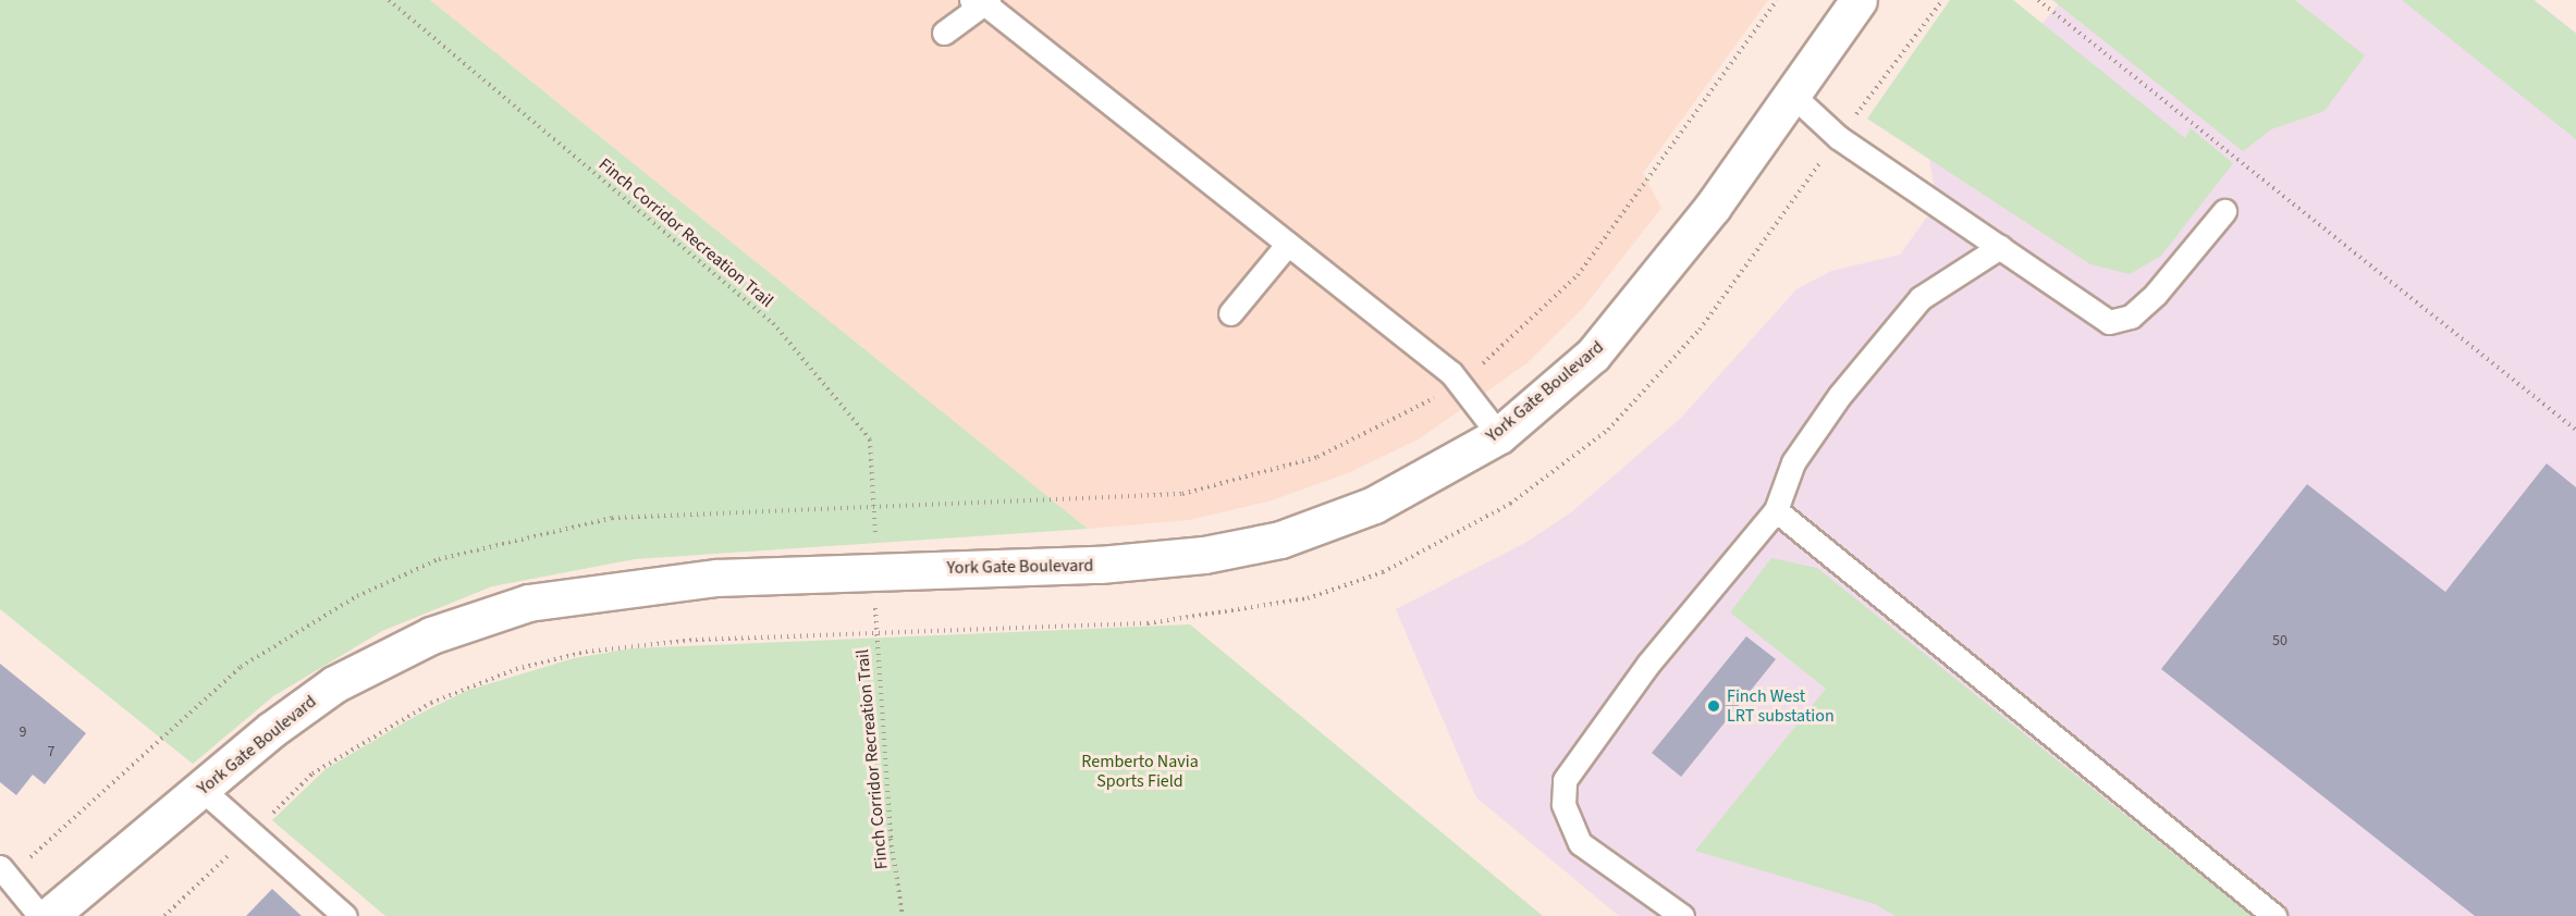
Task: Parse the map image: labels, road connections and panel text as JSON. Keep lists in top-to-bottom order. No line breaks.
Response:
{"streets":{"street":["York Gate Boulevard"],"path":["Finch Corridor Recreation Trail"]},"parks":["Remberto Navia Sports Field"],"places":["Finch West LRT substation"],"house_numbers":["50","9","7"]}
